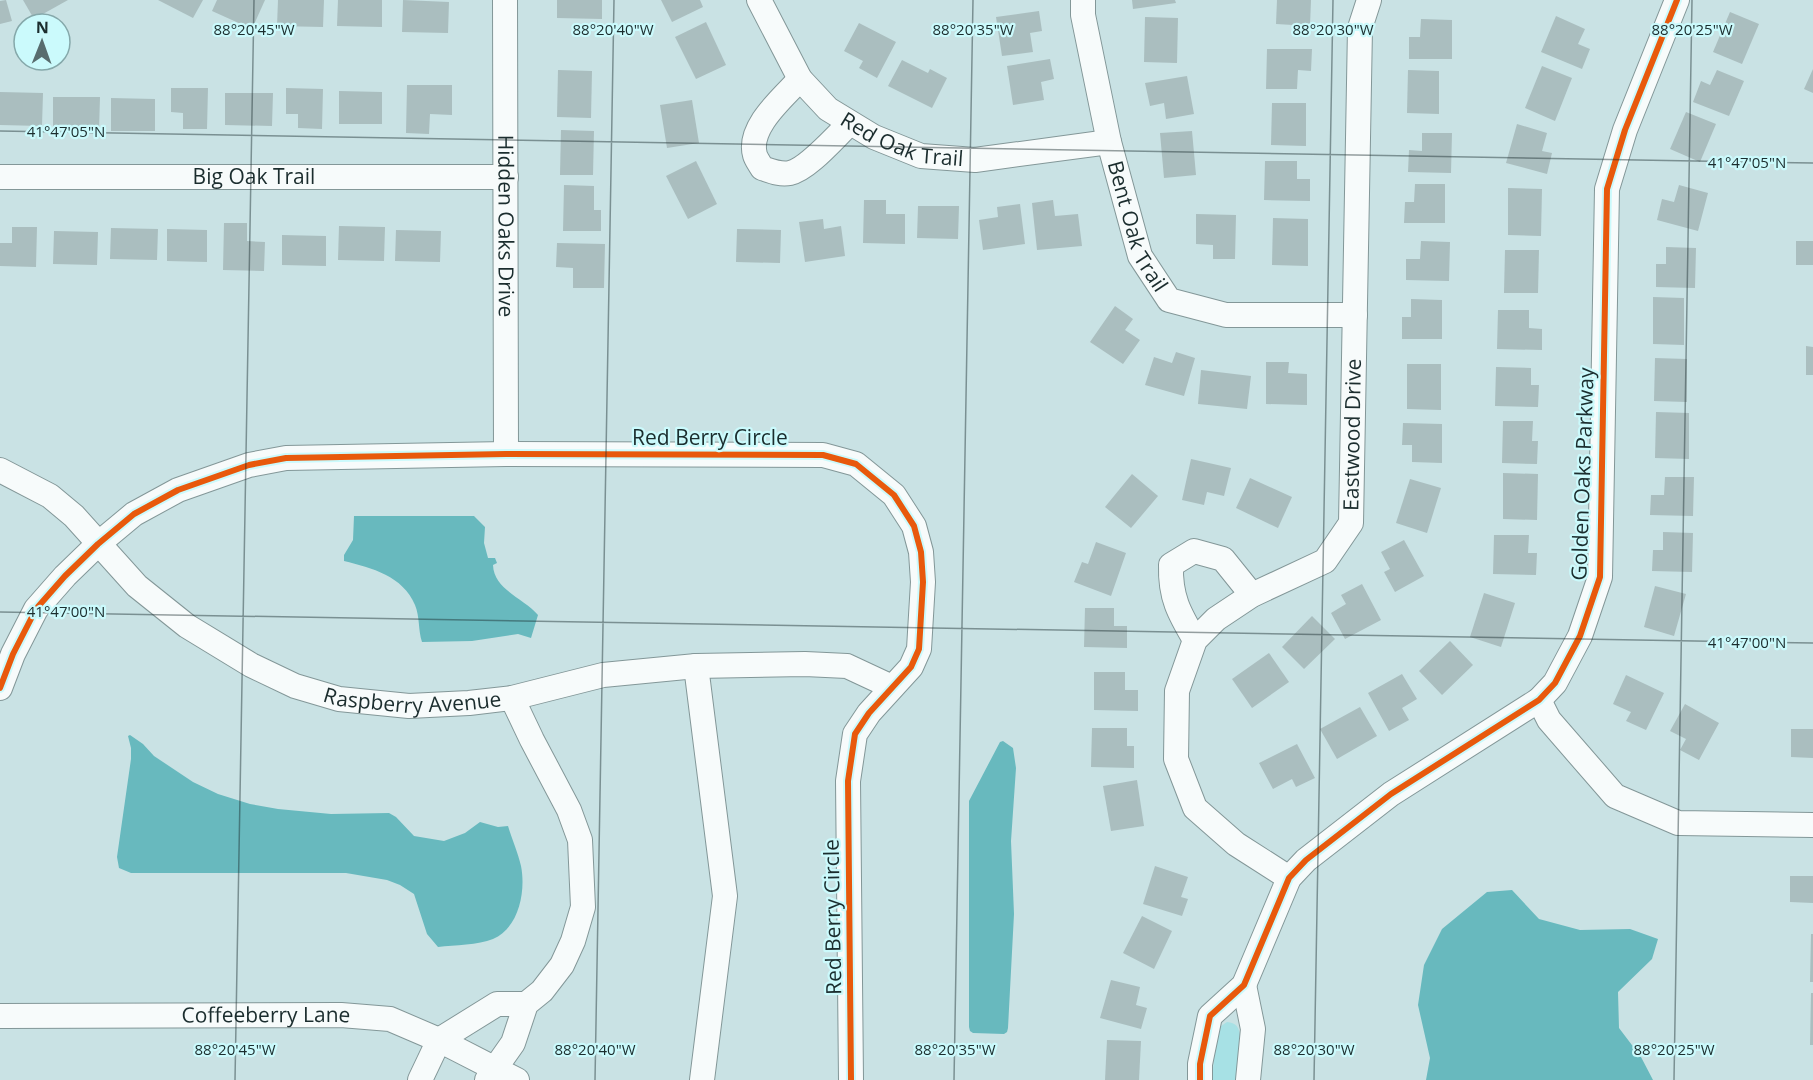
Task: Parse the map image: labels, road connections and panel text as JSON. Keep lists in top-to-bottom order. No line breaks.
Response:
{"streets":{"street":["Red Oak Trail","Big Oak Trail","Bent Oak Trail","Hidden Oaks Drive","Eastwood Drive","Red Berry Circle","Golden Oaks Parkway","Raspberry Avenue","Coffeeberry Lane"]},"crossings":[["Red Oak Trail","Bent Oak Trail"],["Big Oak Trail","Hidden Oaks Drive"],["Bent Oak Trail","Eastwood Drive"],["Hidden Oaks Drive","Red Berry Circle"],["Eastwood Drive","Golden Oaks Parkway"],["Red Berry Circle","Raspberry Avenue"]],"north":"top","coordinates":["88°20'45\"W","88°20'40\"W","88°20'35\"W","88°20'30\"W","88°20'25\"W","41°47'05\"N","41°47'00\"N"]}
